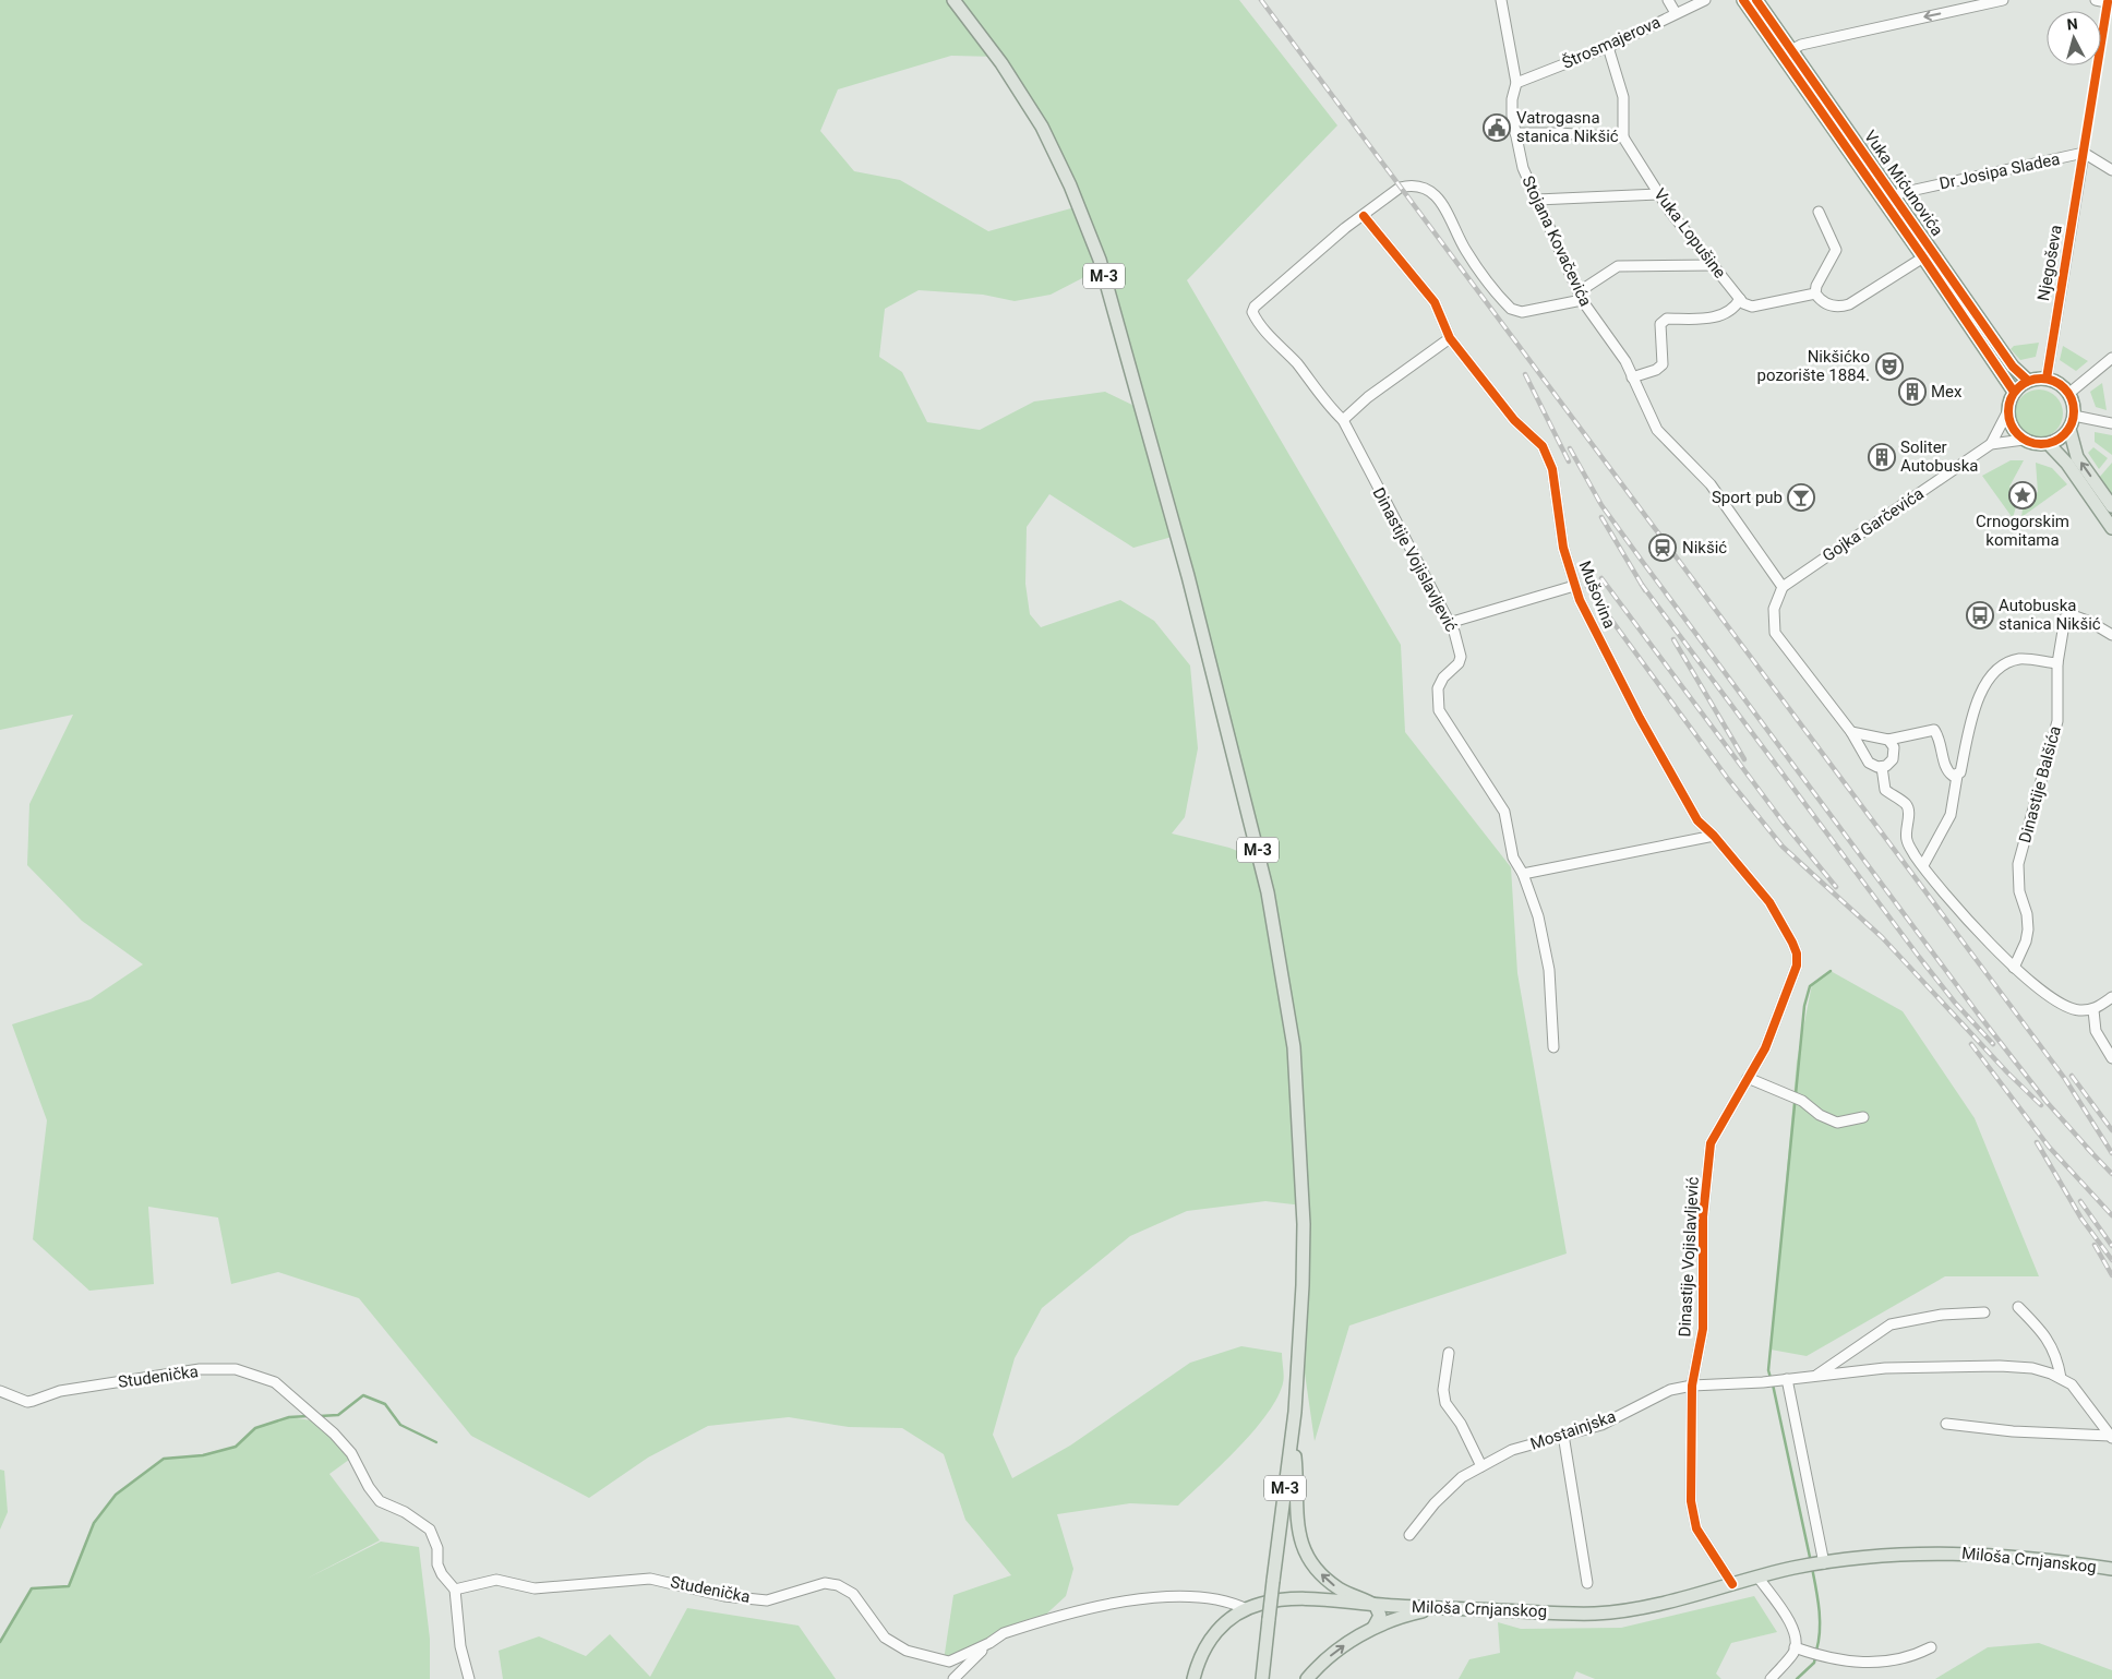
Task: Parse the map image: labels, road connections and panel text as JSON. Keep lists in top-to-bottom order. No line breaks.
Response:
{"streets":{"main road":["Vuka Mićunovića","M-3","Miloša Crnjanskog"],"street":["Štrosmajerova","Dr Josipa Sladea","Vuka Lopušine","Stojana Kovačevića","Njegoševa","Gojka Garčevića","Dinastije Vojislavljević","Mušovina","Dinastije Balšića","Studenička","Mostainjska"]},"crossings":[["Štrosmajerova","Stojana Kovačevića"],["Dr Josipa Sladea","Vuka Mićunovića"],["Dr Josipa Sladea","Njegoševa"],["Vuka Mićunovića","Njegoševa"],["Stojana Kovačevića","Gojka Garčevića"],["Dinastije Vojislavljević","Mušovina"],["Dinastije Vojislavljević","Mostainjska"],["Dinastije Vojislavljević","Miloša Crnjanskog"],["Studenička","Miloša Crnjanskog"]],"places":{"public building":["Vatrogasna stanica Nikšić"],"theatre":["Nikšićko pozorište 1884."],"building":["Mex","Soliter Autobuska"],"place":["Crnogorskim komitama"],"bar":["Sport pub"],"station":["Nikšić"],"bus stop":["Autobuska stanica Nikšić"]},"north":"top"}
